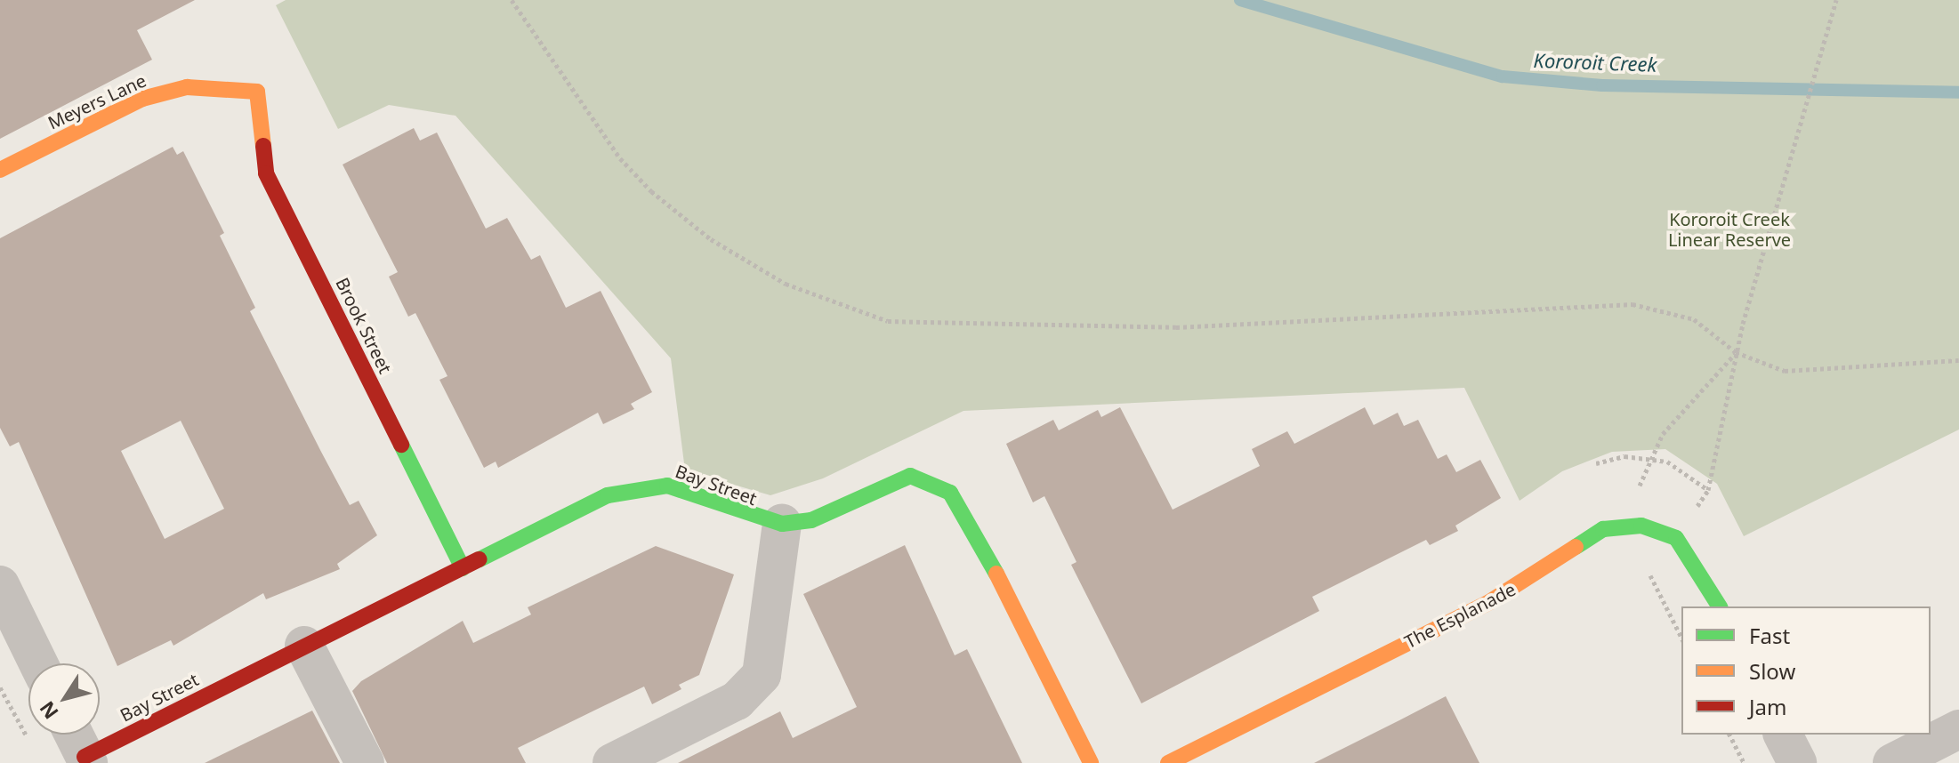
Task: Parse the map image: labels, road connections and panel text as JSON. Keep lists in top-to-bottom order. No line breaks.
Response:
{"streets":{"street":["Meyers Lane","Brook Street","Bay Street","The Esplanade"]},"crossings":[["Meyers Lane","Brook Street"],["Brook Street","Bay Street"]],"water":["Kororoit Creek"],"parks":["Kororoit Creek Linear Reserve"],"legend":["Fast","Slow","Jam"],"north":"bottom left"}
